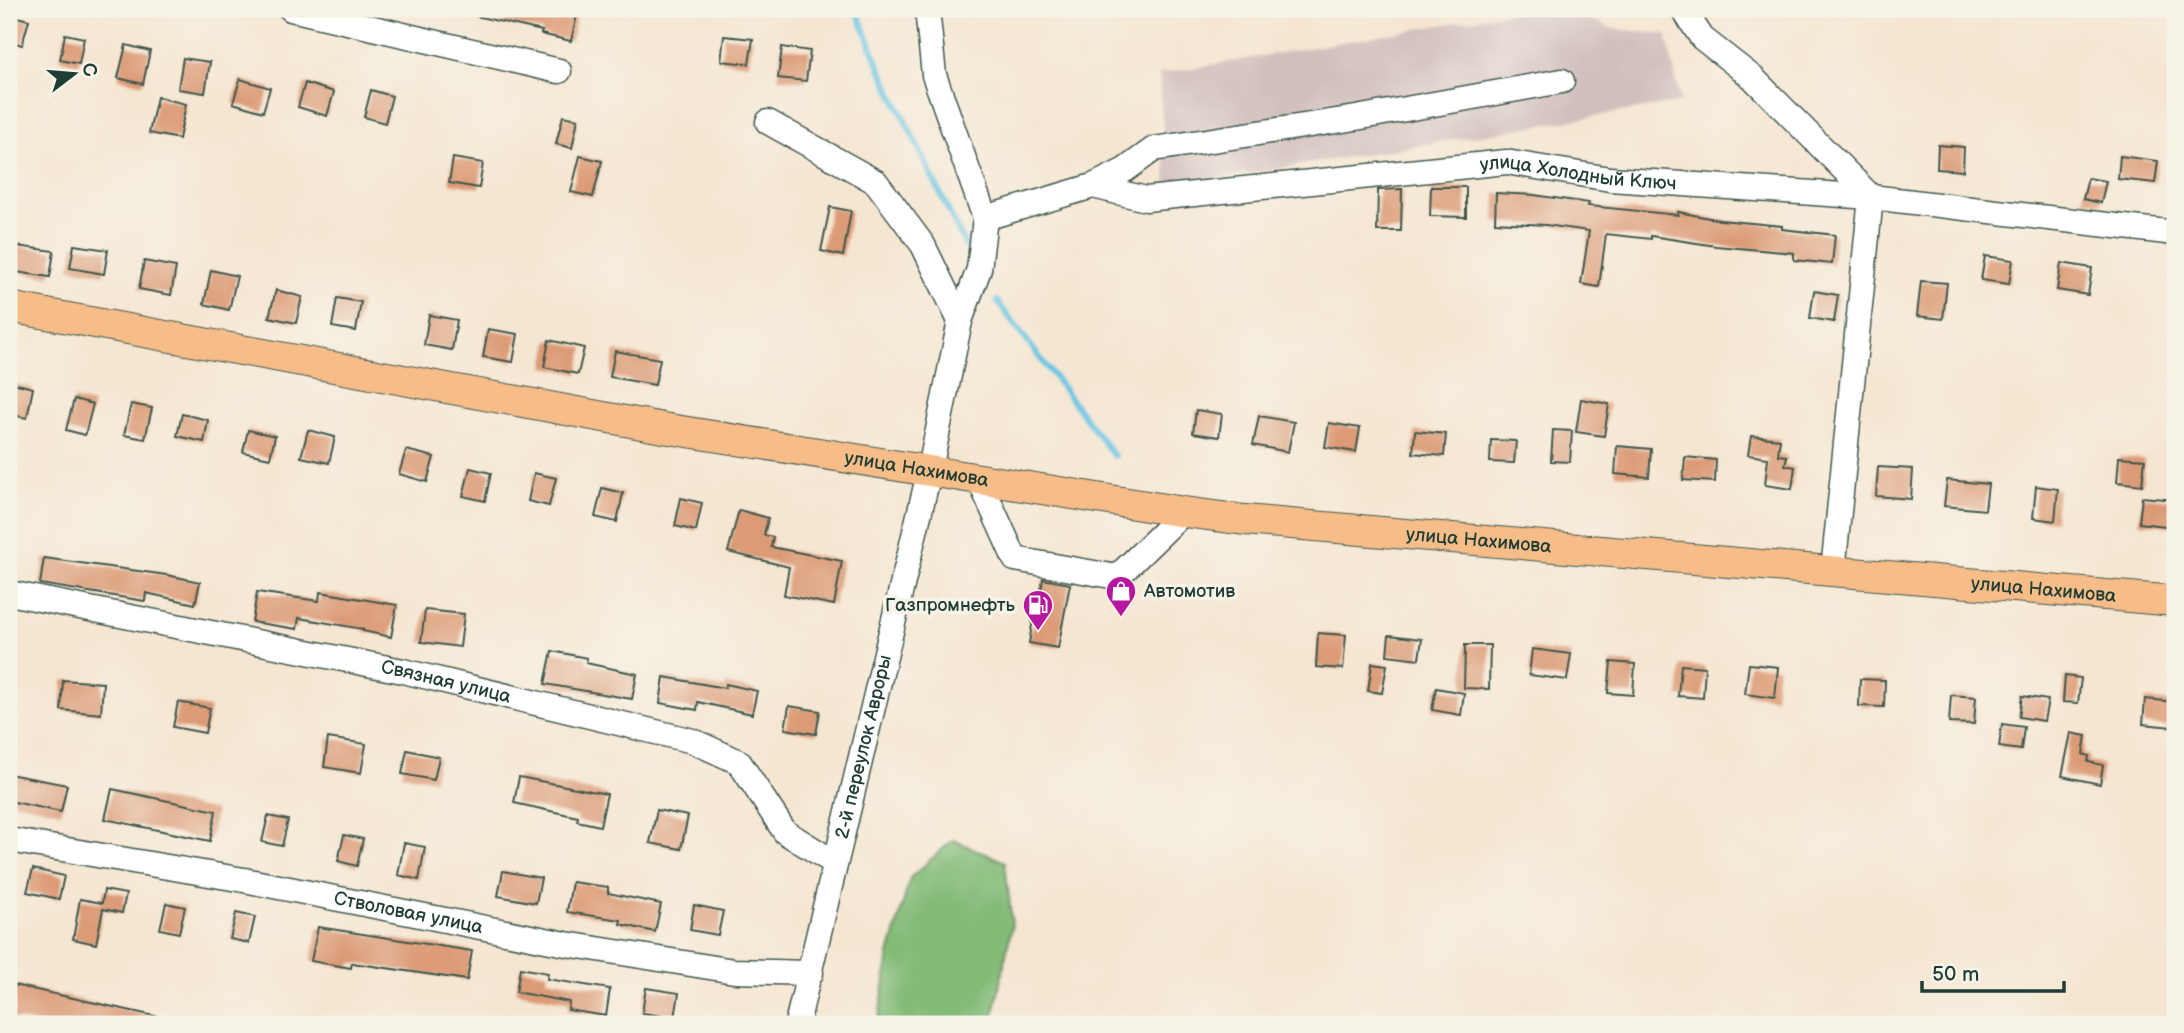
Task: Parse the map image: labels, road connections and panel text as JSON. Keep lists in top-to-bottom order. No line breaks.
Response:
{"streets":{"main road":["улица Нахимова"],"street":["улица Холодный Ключ","Связная улица","2-й переулок Авроры","Стволовая улица"]},"crossings":[["улица Нахимова","2-й переулок Авроры"],["Связная улица","2-й переулок Авроры"],["2-й переулок Авроры","Стволовая улица"]],"places":{"shop":["Автомотив"],"fuel station":["Газпромнефть"]},"scale_bar":"50 m","north":"right"}
